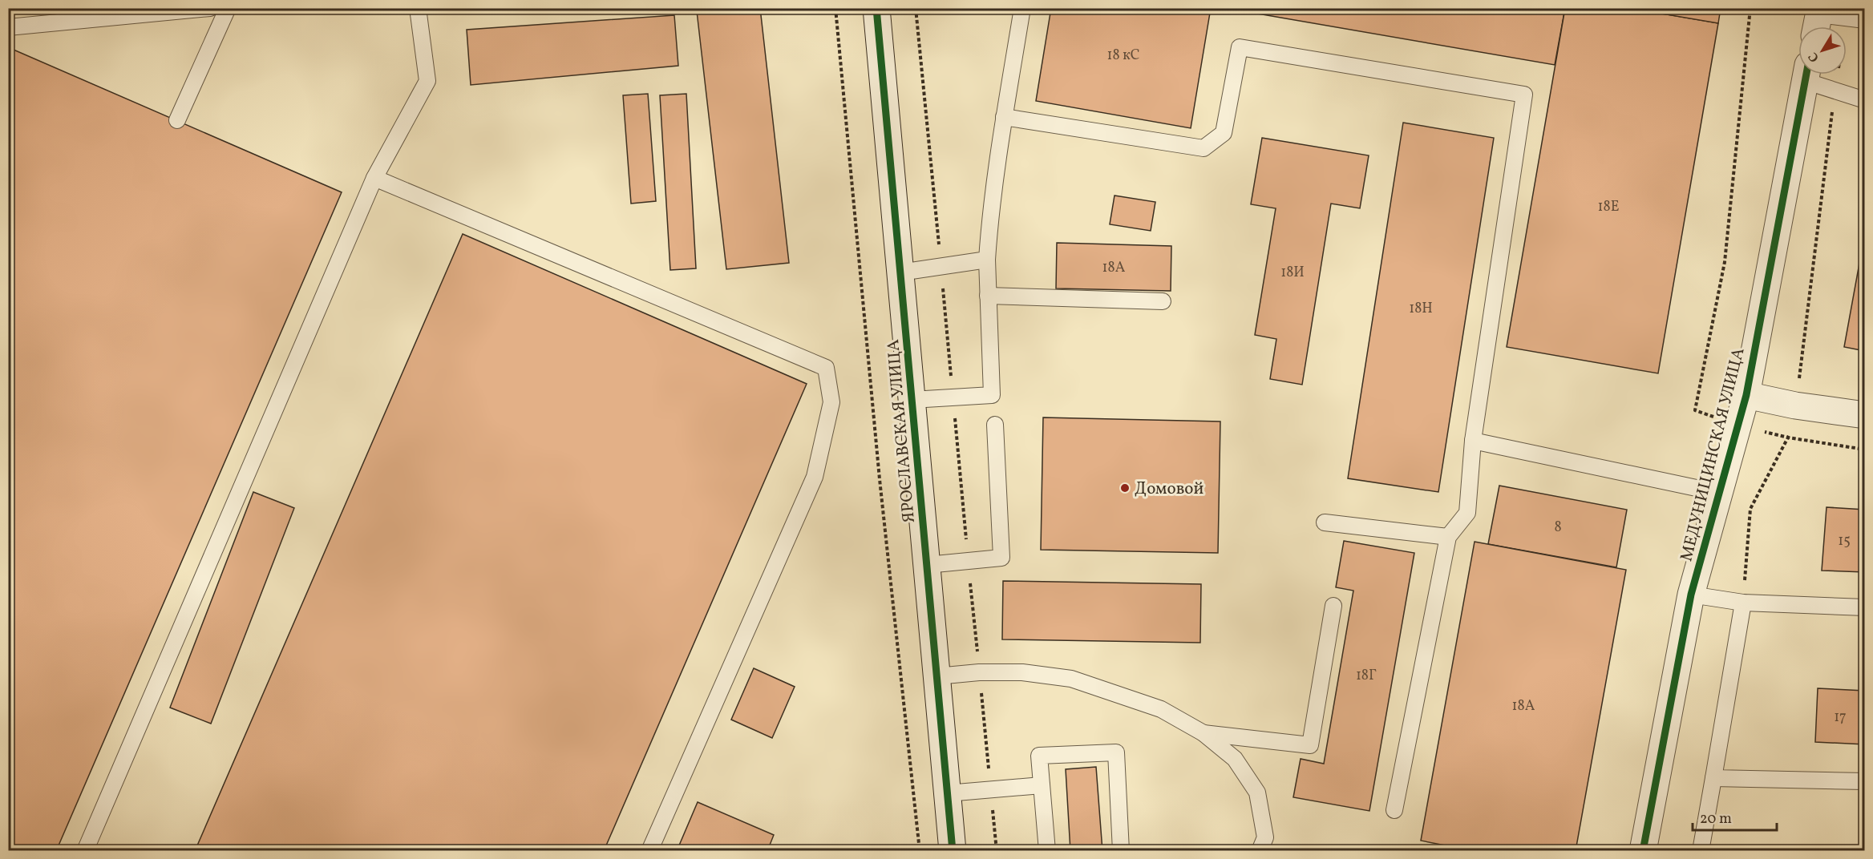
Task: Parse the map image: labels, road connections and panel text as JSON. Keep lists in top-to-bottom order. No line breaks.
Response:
{"streets":{"street":["ЯРОСЛАВСКАЯ УЛИЦА","МЕДУНИЦИНСКАЯ УЛИЦА"]},"places":["Домовой"],"house_numbers":["18 кС","18Е","18А","18И","18Н","8","15","18Г","18А","17"],"scale_bar":"20 m","north":"bottom left"}
